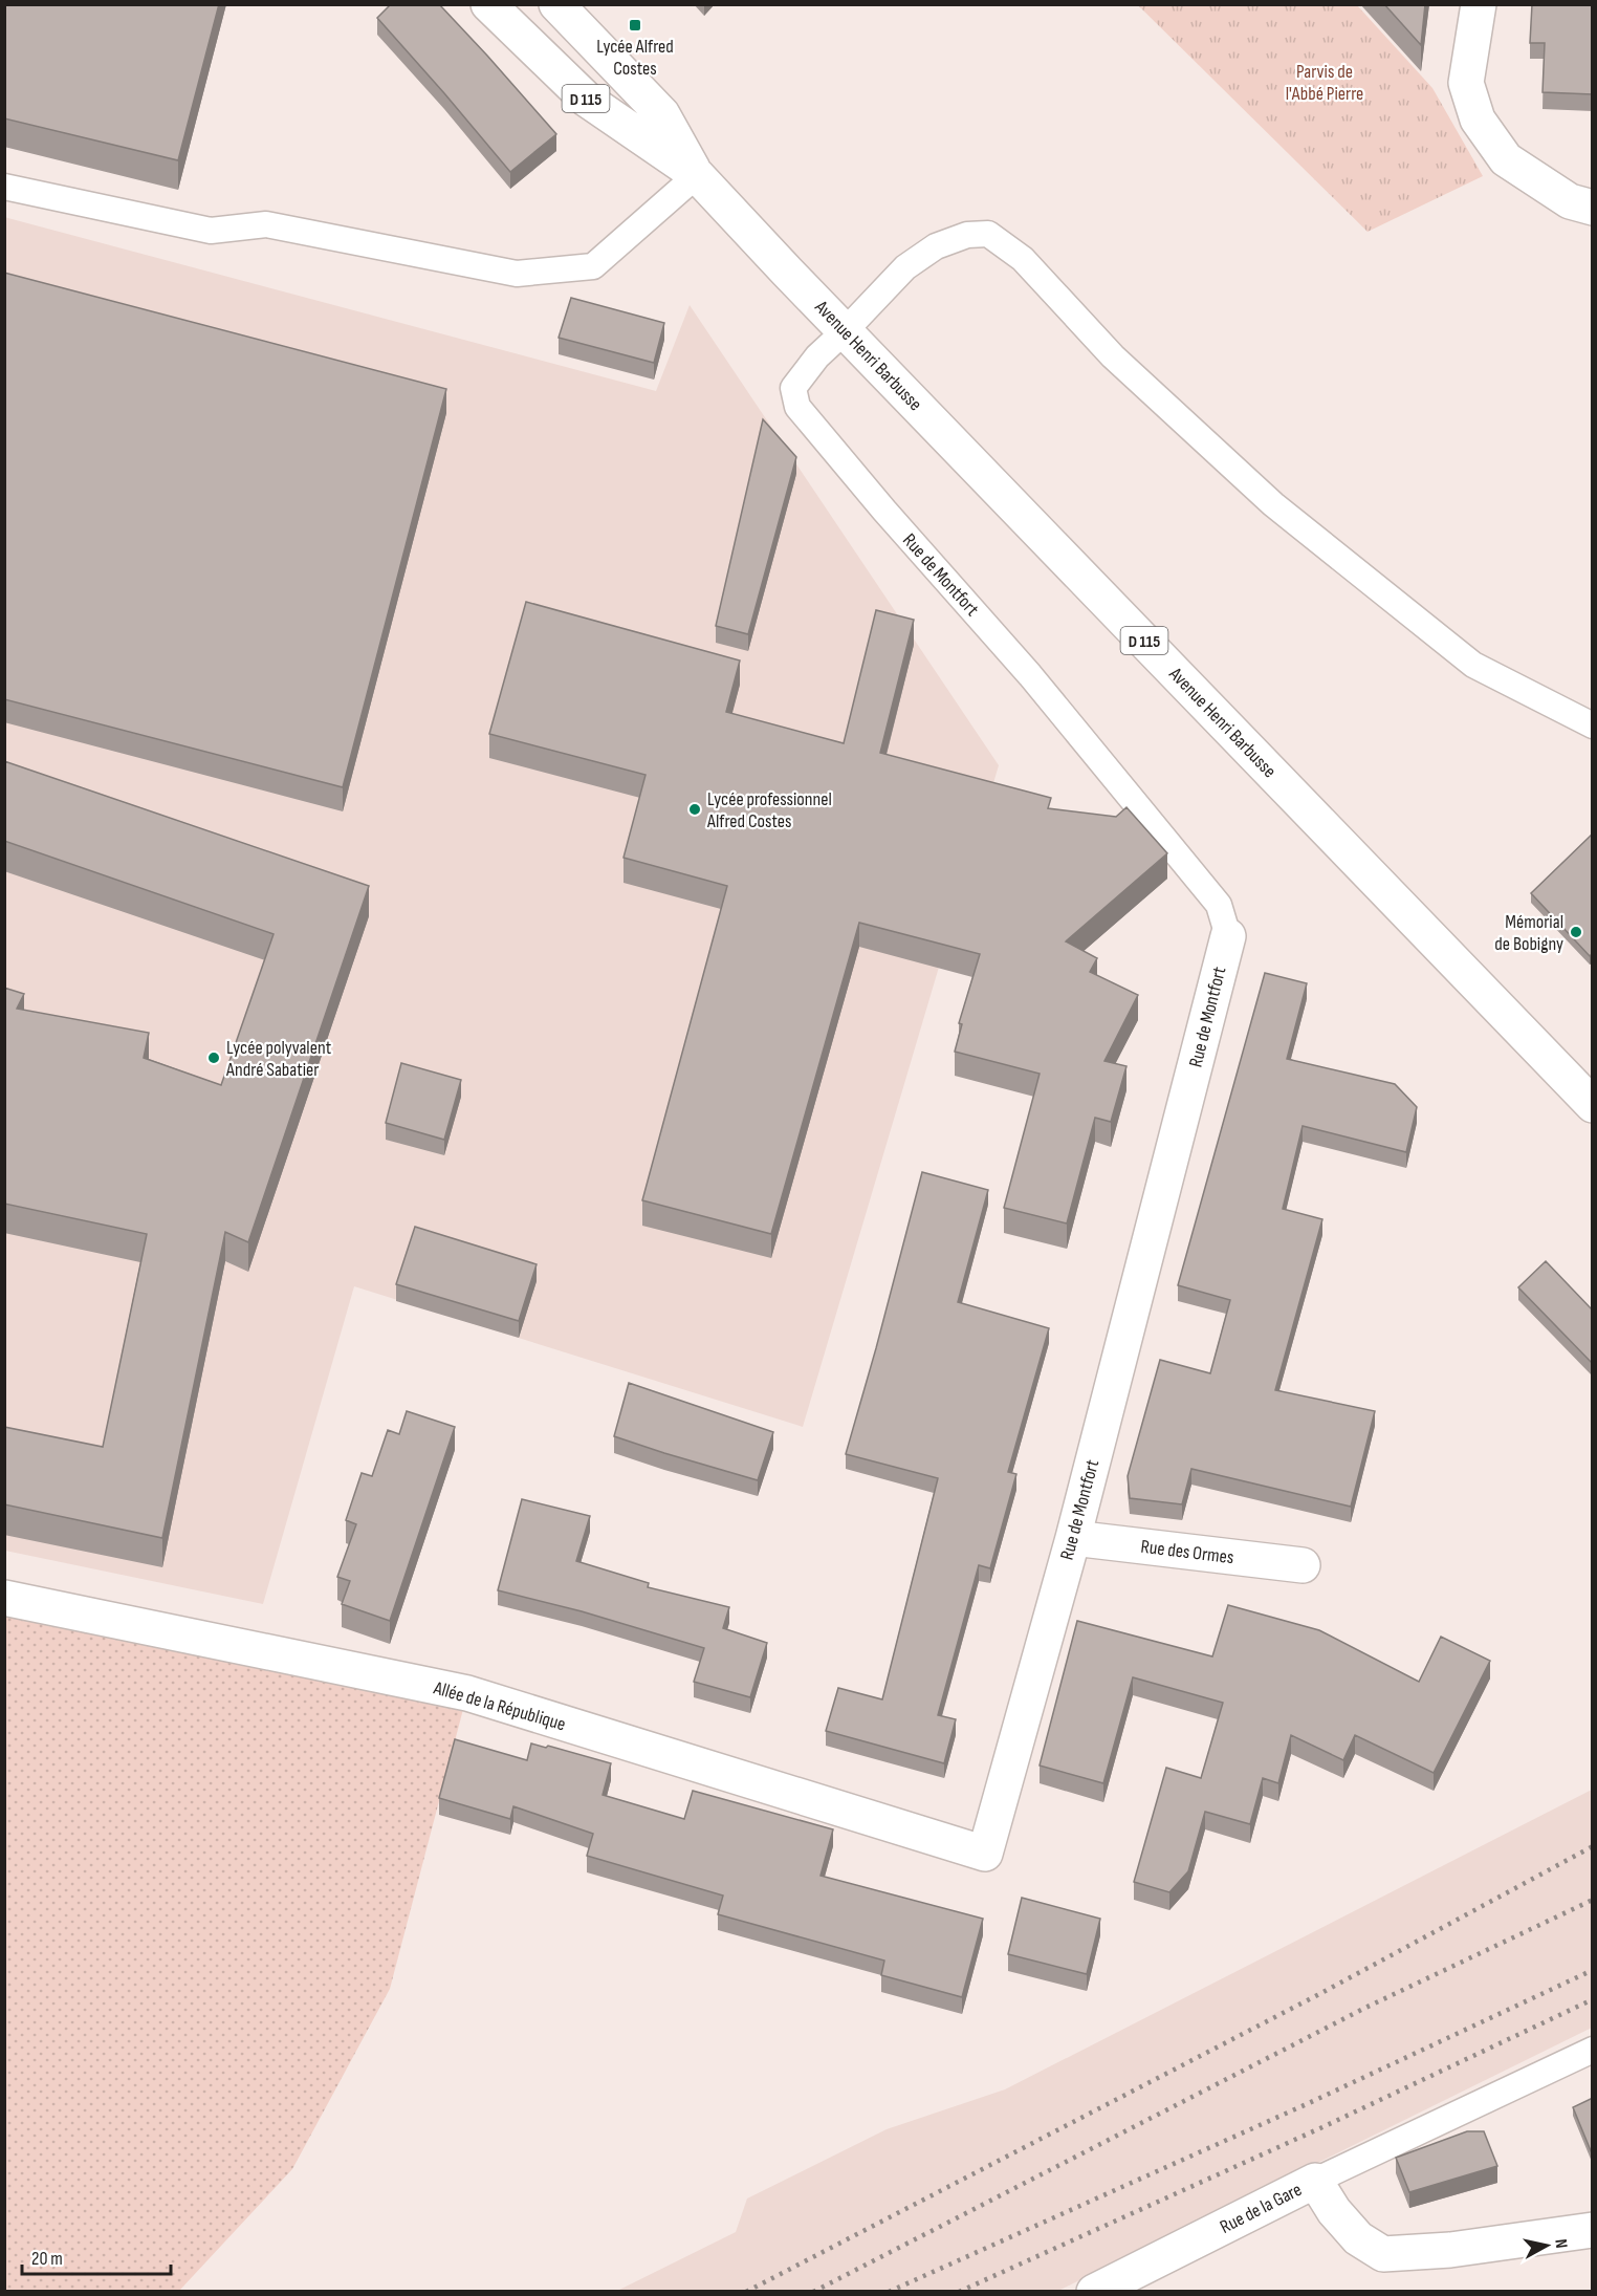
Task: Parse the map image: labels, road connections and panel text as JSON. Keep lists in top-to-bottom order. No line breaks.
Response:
{"streets":{"street":["D 115","Avenue Henri Barbusse","Rue de Montfort","Rue des Ormes","Allée de la République","Rue de la Gare"]},"crossings":[["Avenue Henri Barbusse","Rue de Montfort"],["Rue de Montfort","Rue des Ormes"],["Rue de Montfort","Allée de la République"]],"parks":["Parvis de l'Abbé Pierre"],"places":{"transit":["Lycée Alfred Costes"],"other":["Lycée professionnel Alfred Costes","Mémorial de Bobigny","Lycée polyvalent André Sabatier"]},"scale_bar":"20 m","north":"right"}
